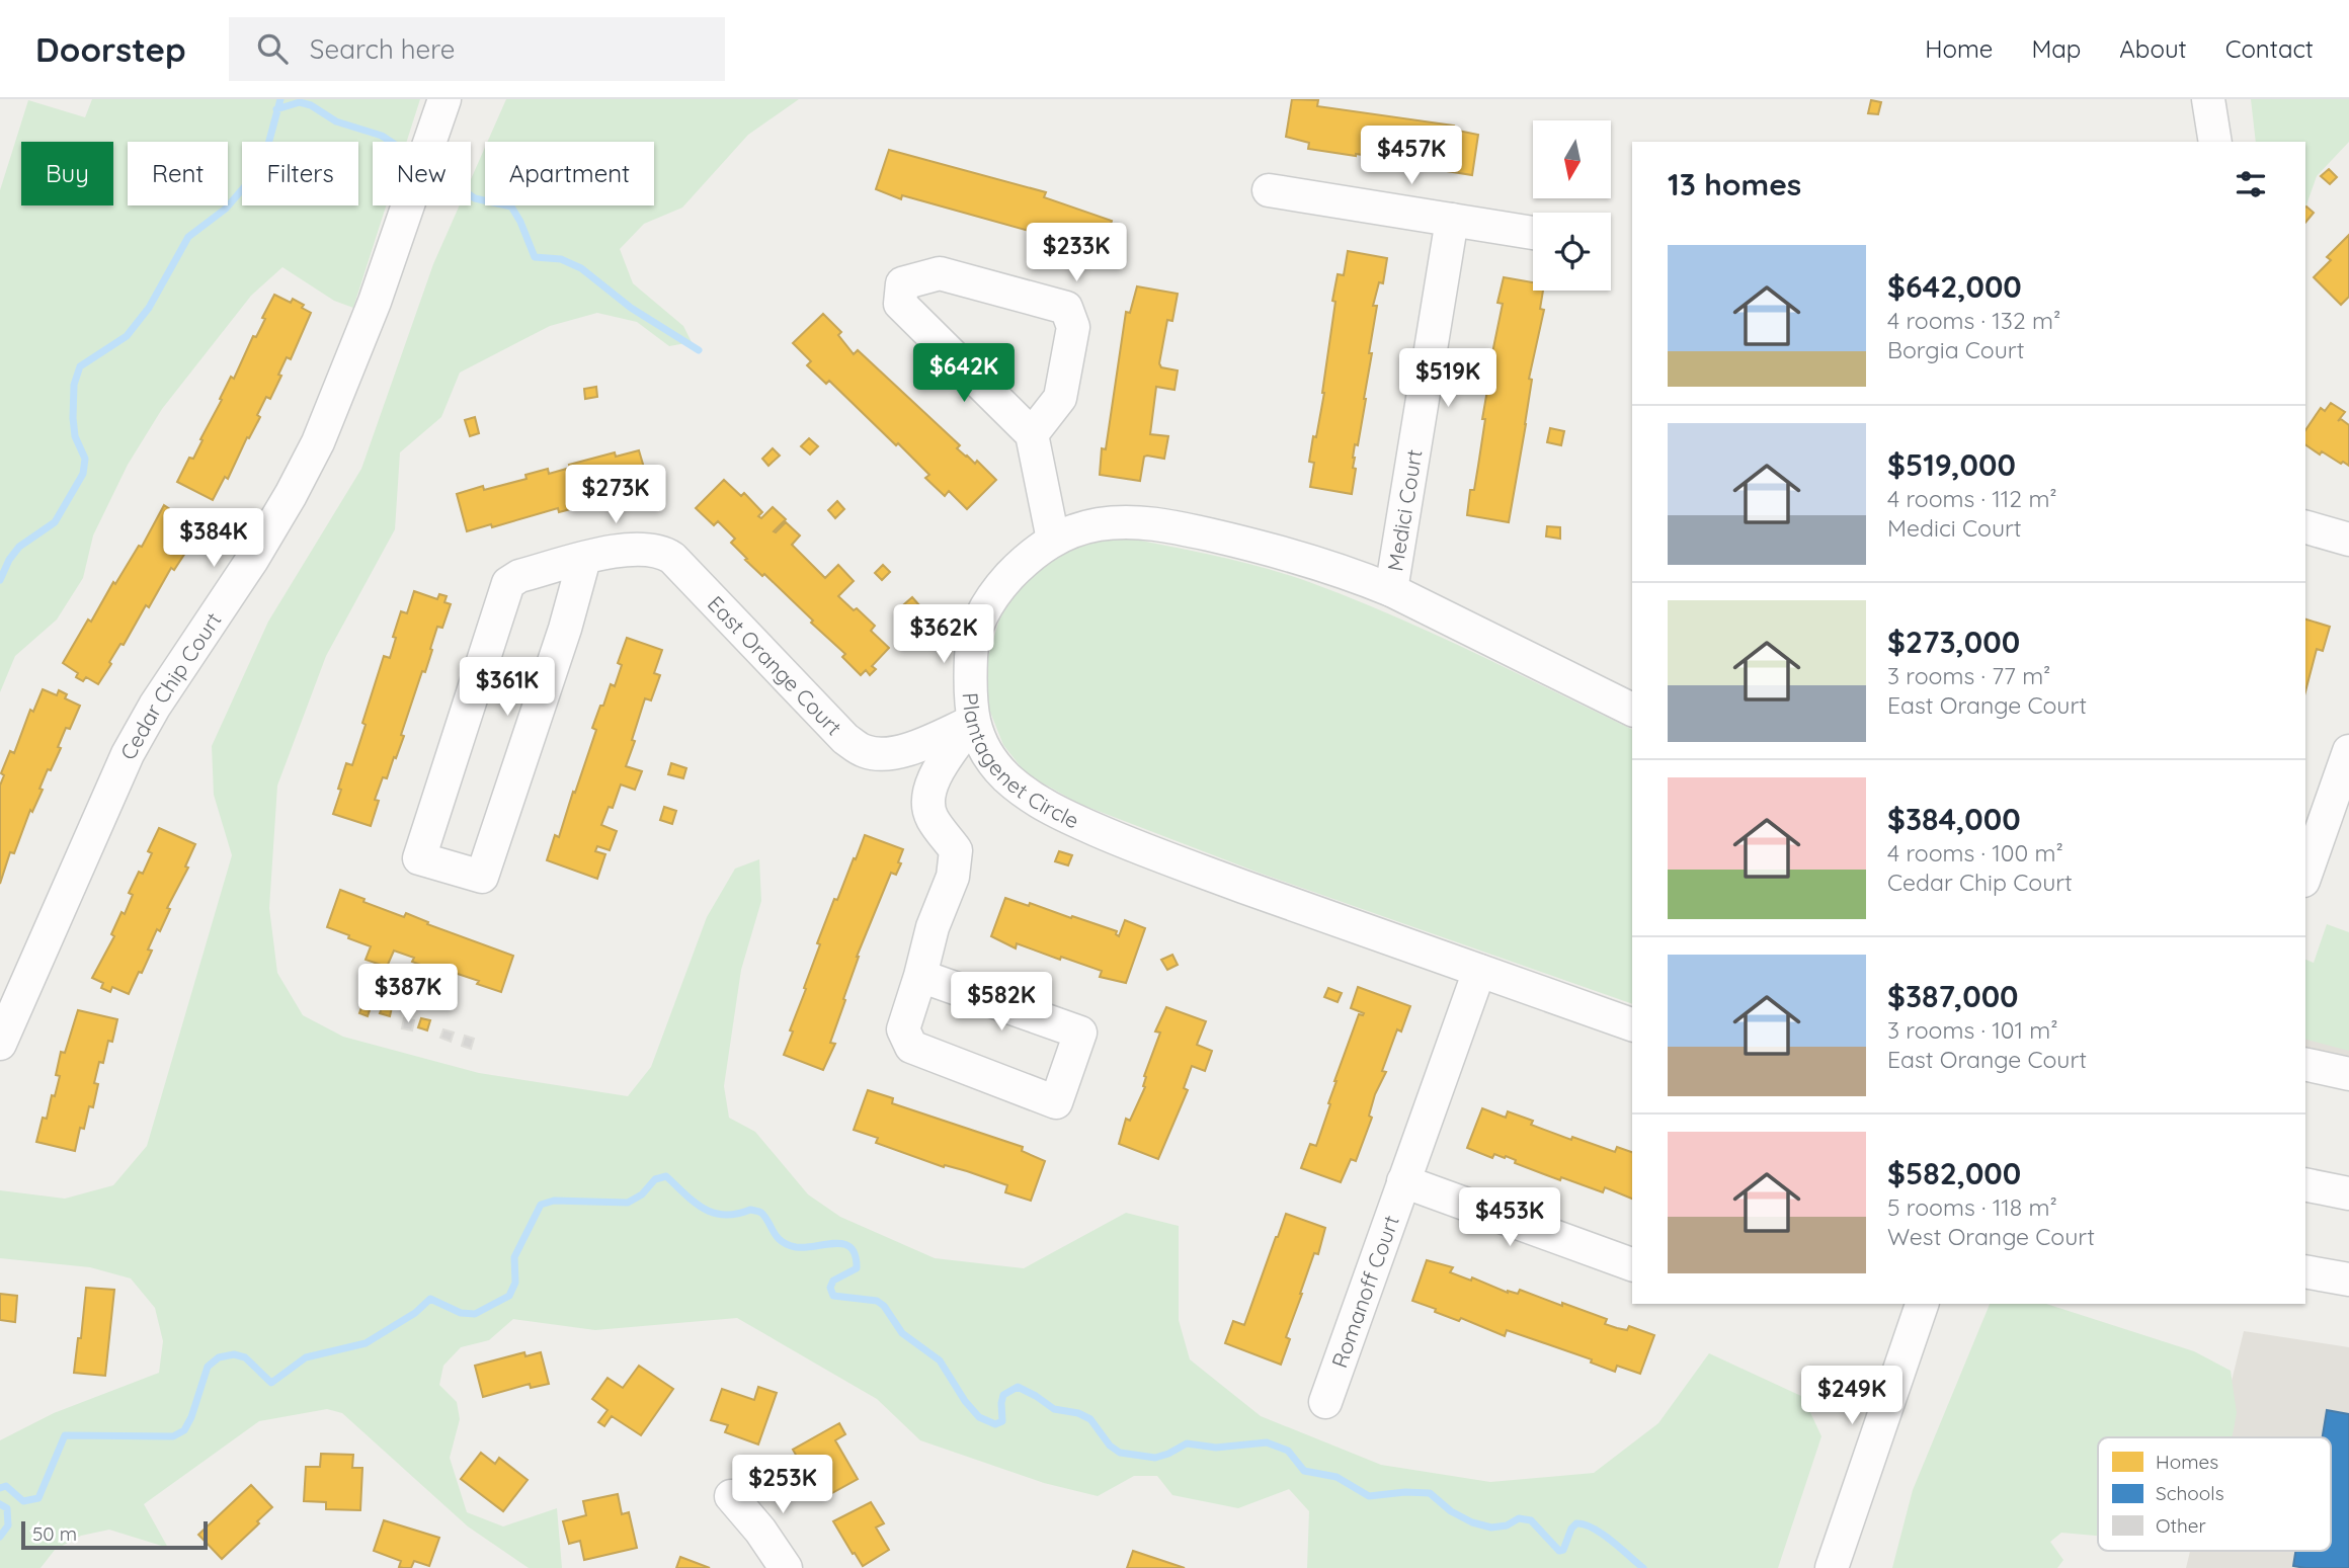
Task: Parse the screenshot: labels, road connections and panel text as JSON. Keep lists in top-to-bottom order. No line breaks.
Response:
{"streets":{"street":["Medici Court","East Orange Court","Cedar Chip Court","Plantagenet Circle","Romanoff Court"]},"crossings":[["Medici Court","Plantagenet Circle"],["East Orange Court","Plantagenet Circle"],["Plantagenet Circle","Romanoff Court"]],"legend":["Homes","Schools","Other"],"scale_bar":"50 m","north":"bottom","page":{"header":"Doorstep","search":"Search here","nav":["Home","Map","About","Contact"],"price":["$457K","$233K","$642K","$519K","$273K","$384K","$362K","$361K","$387K","$582K","$453K","$249K","$253K"],"chip":["Buy","Rent","Filters","New","Apartment"],"heading":"13 homes","list":[{"name":"$642,000","note":"4 rooms · 132 m² · Borgia Court"},{"name":"$519,000","note":"4 rooms · 112 m² · Medici Court"},{"name":"$273,000","note":"3 rooms · 77 m² · East Orange Court"},{"name":"$384,000","note":"4 rooms · 100 m² · Cedar Chip Court"},{"name":"$387,000","note":"3 rooms · 101 m² · East Orange Court"},{"name":"$582,000","note":"5 rooms · 118 m² · West Orange Court"}],"scale":"50 m"}}
